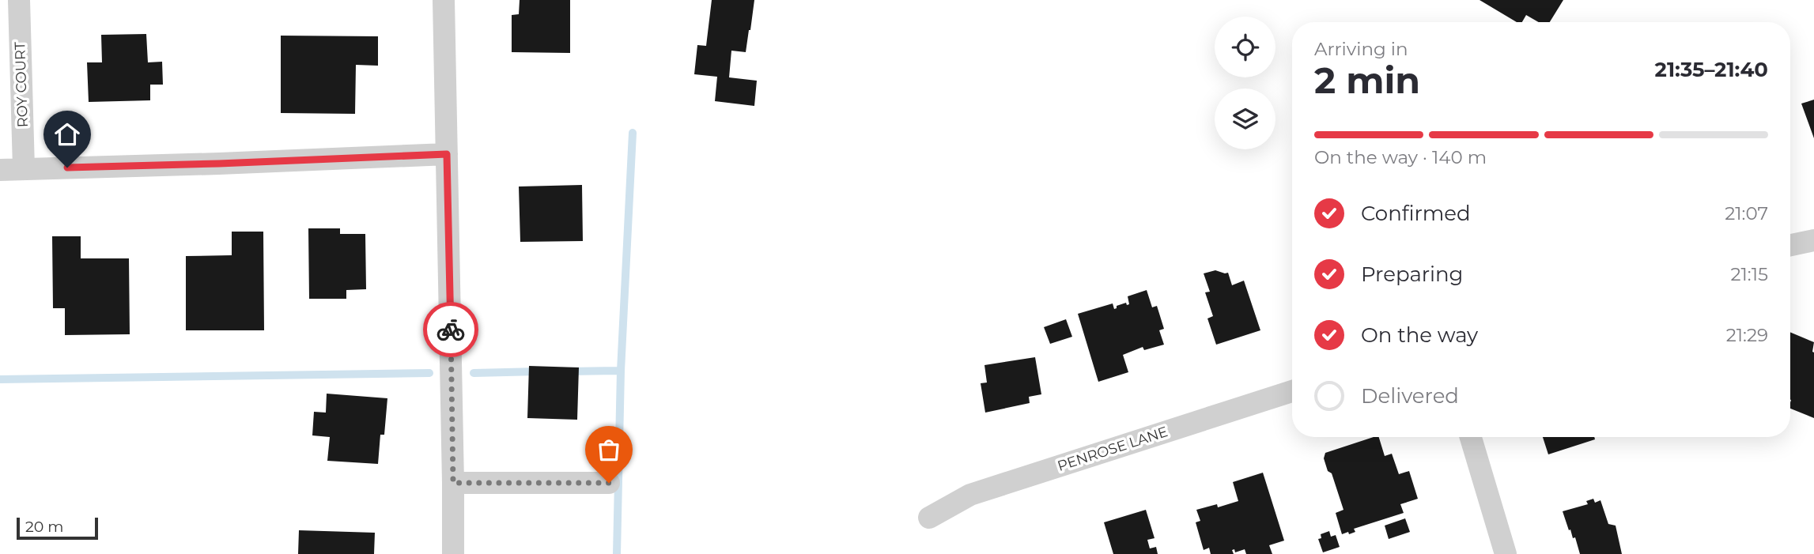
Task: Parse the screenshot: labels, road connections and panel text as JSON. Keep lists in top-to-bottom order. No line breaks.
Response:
{"streets":{"street":["ROY COURT","PENROSE LANE"]},"scale_bar":"20 m","page":{"heading":["2 min","Arriving in","21:35–21:40"],"bar":"On the way · 140 m","list":[["Confirmed","21:07"],["Preparing","21:15"],["On the way","21:29"],"Delivered"],"scale":"20 m"}}
